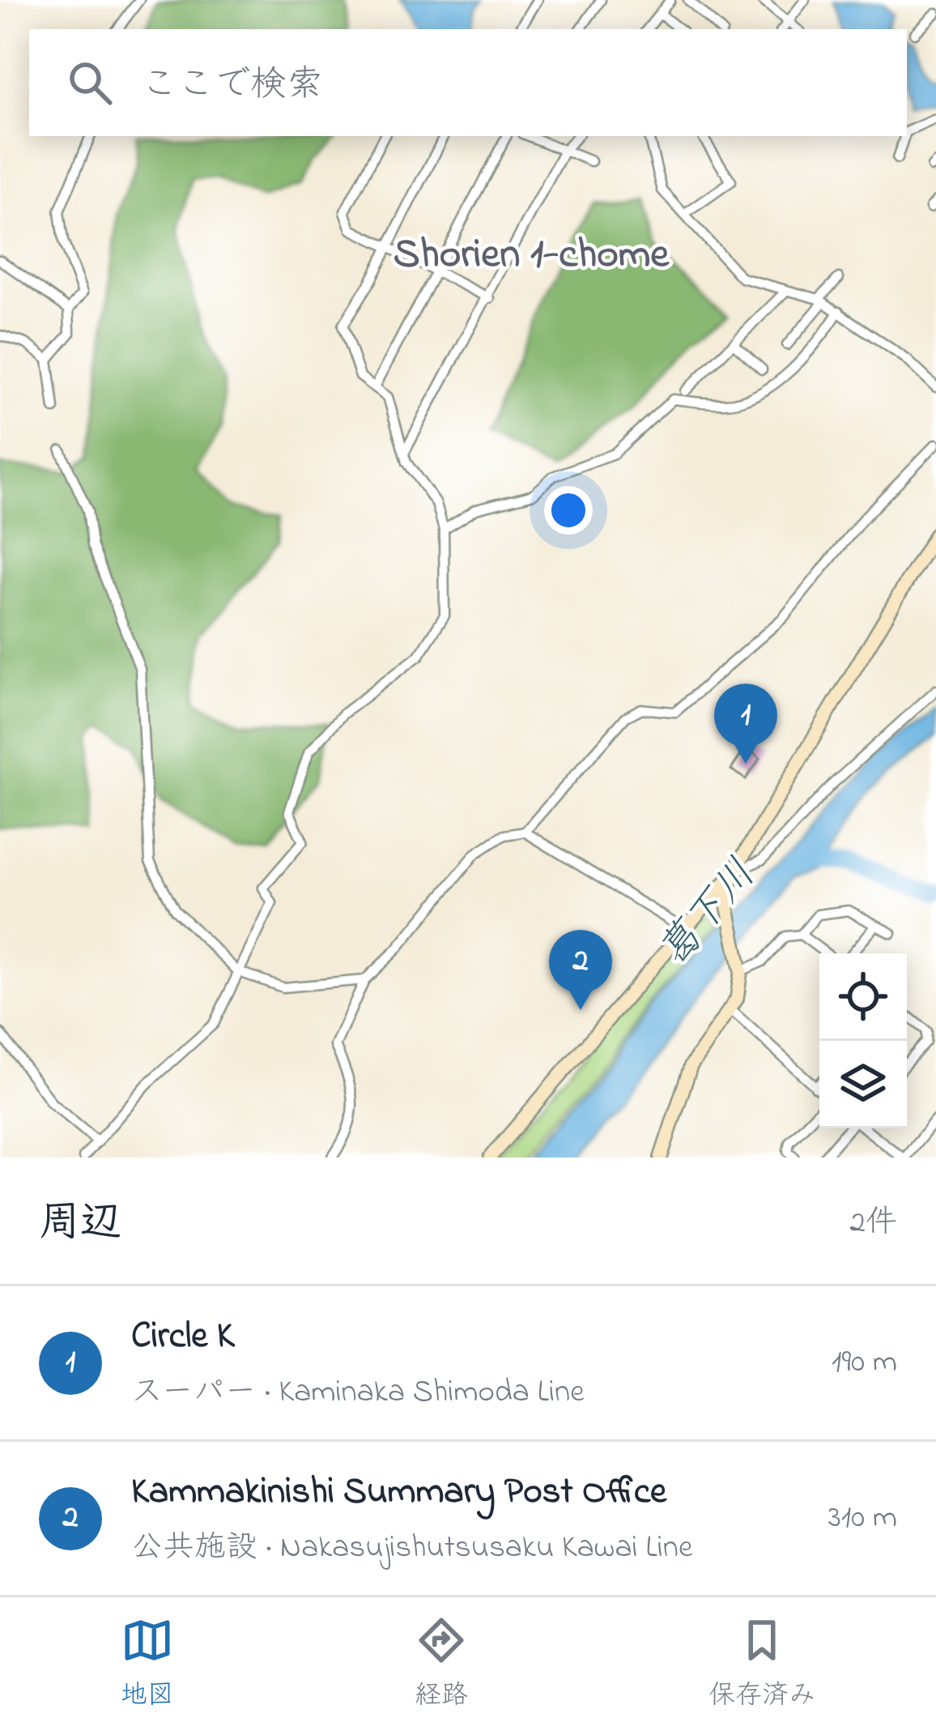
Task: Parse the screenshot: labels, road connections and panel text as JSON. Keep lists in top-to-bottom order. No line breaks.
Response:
{"districts":["Shorien 1-chome"],"water":["葛下川"],"page":{"search":"ここで検索","pins":["1","2"],"heading":["周辺","2件"],"list":[{"mark":"1","name":"Circle K","note":"スーパー · Kaminaka Shimoda Line","value":"190 m"},{"mark":"2","name":"Kammakinishi Summary Post Office","note":"公共施設 · Nakasujishutsusaku Kawai Line","value":"310 m"}],"nav":["地図","経路","保存済み"]}}
